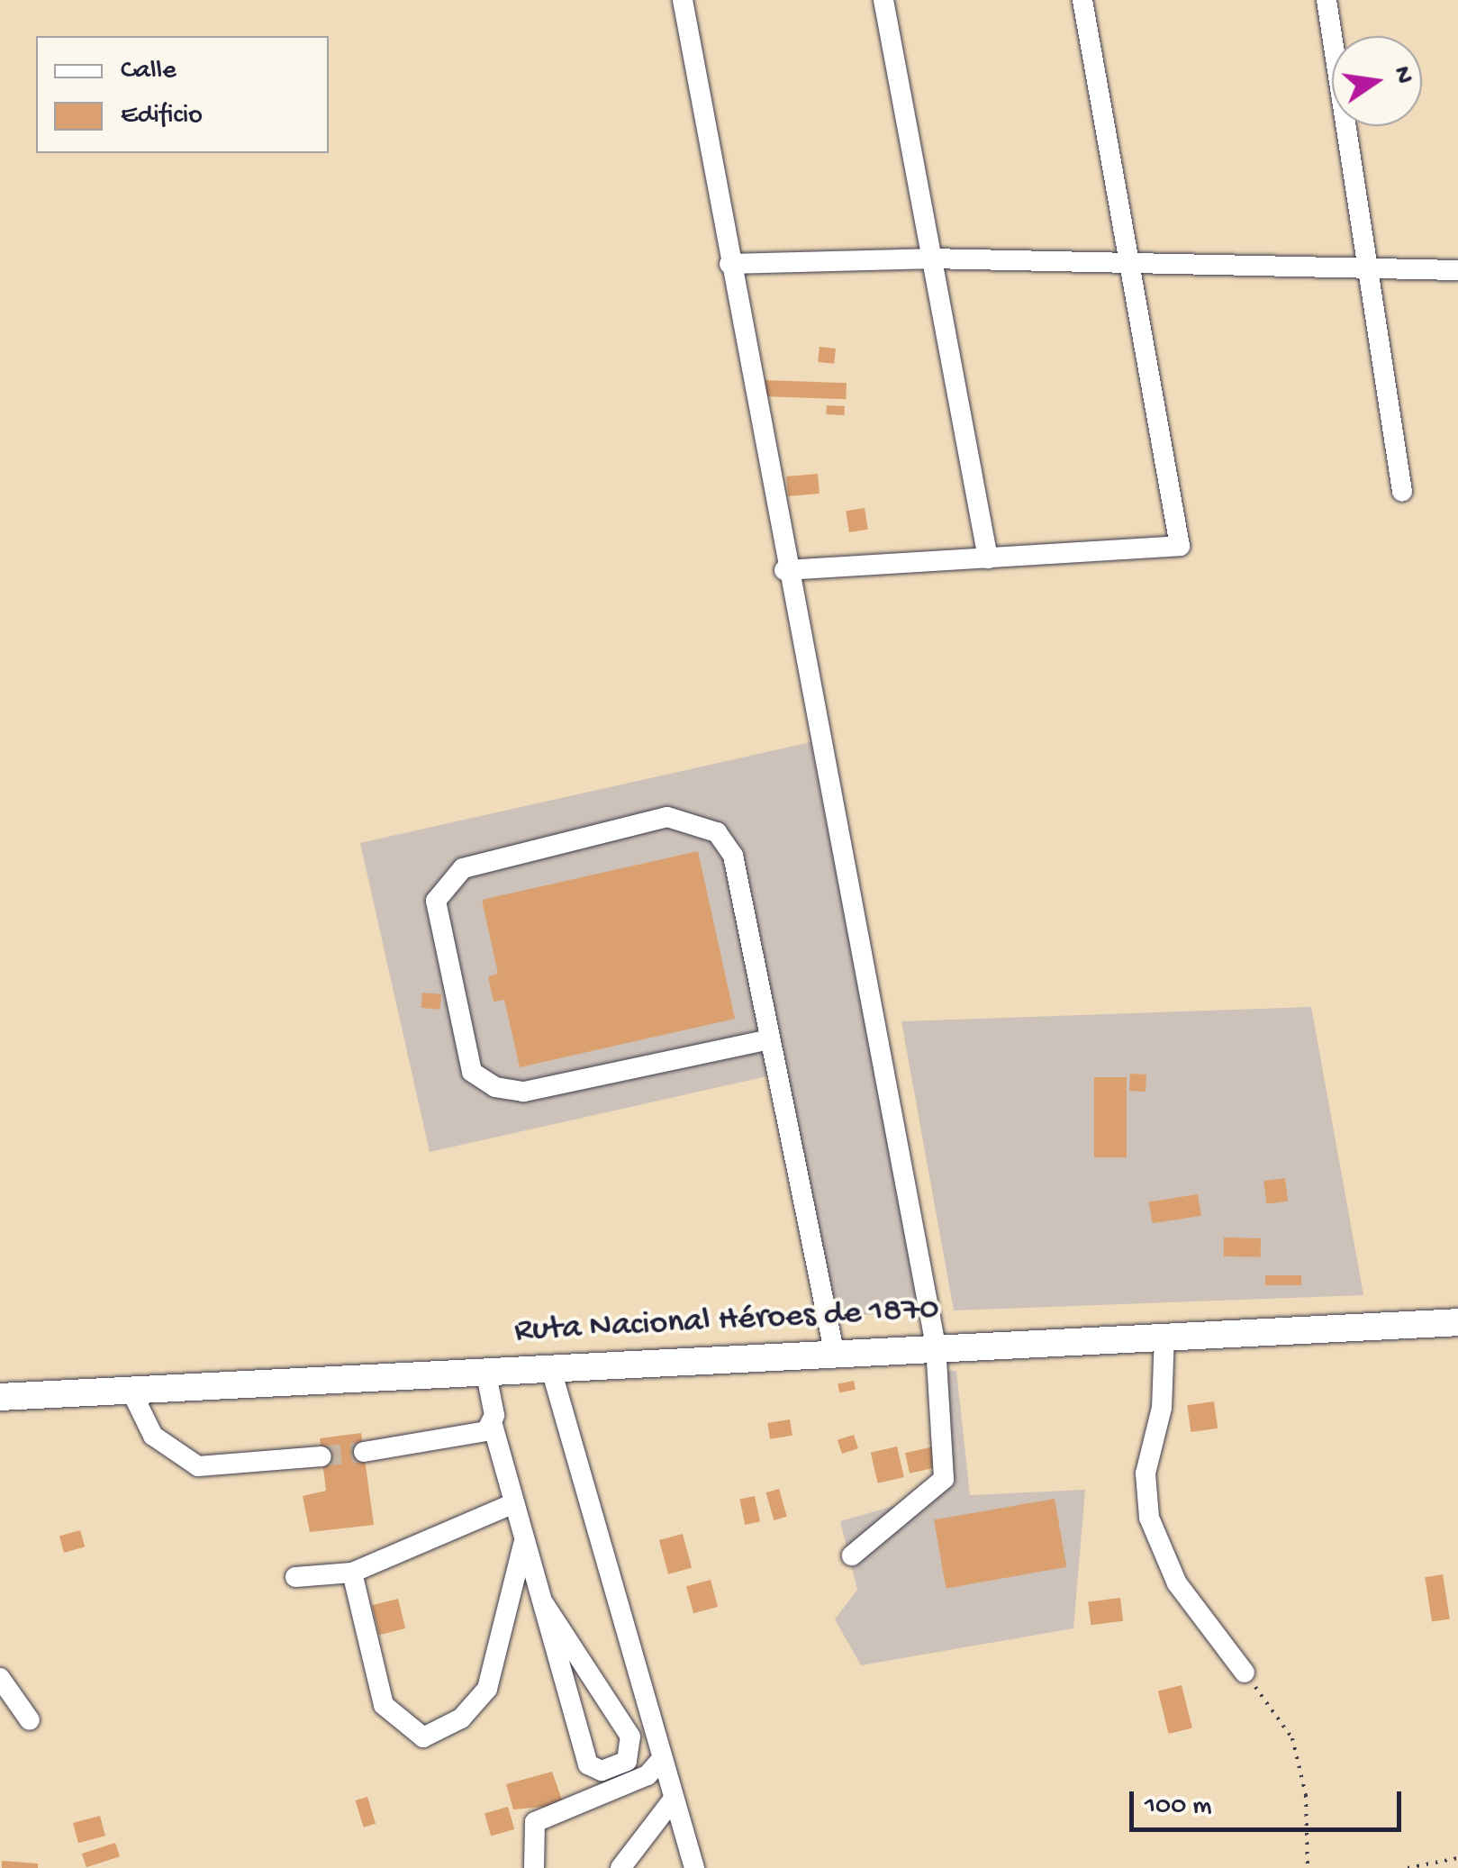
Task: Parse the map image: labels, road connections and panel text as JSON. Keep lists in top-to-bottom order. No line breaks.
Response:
{"streets":{"highway":["Ruta Nacional Héroes de 1870"]},"legend":["Calle","Edificio"],"scale_bar":"100 m","north":"right"}
